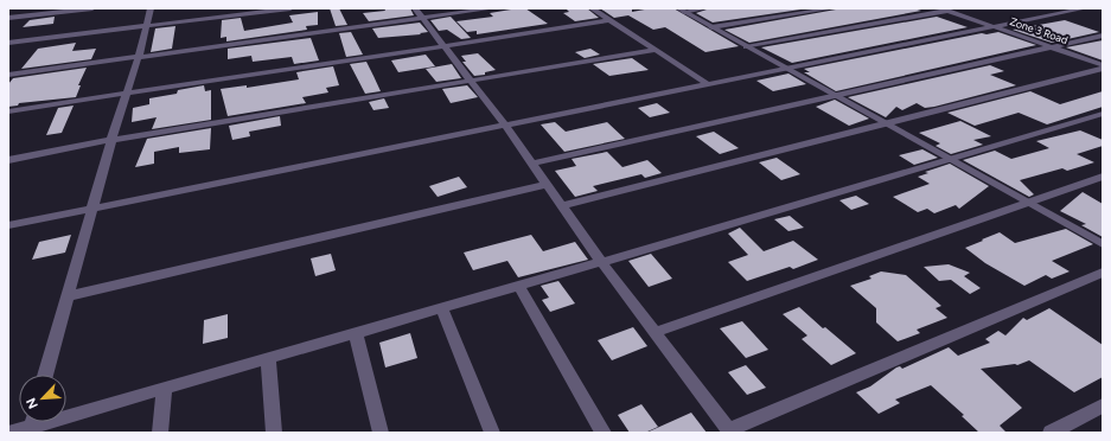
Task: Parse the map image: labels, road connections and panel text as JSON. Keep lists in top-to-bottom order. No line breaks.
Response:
{"streets":{"street":["Zone 3 Road"]},"north":"bottom left"}
